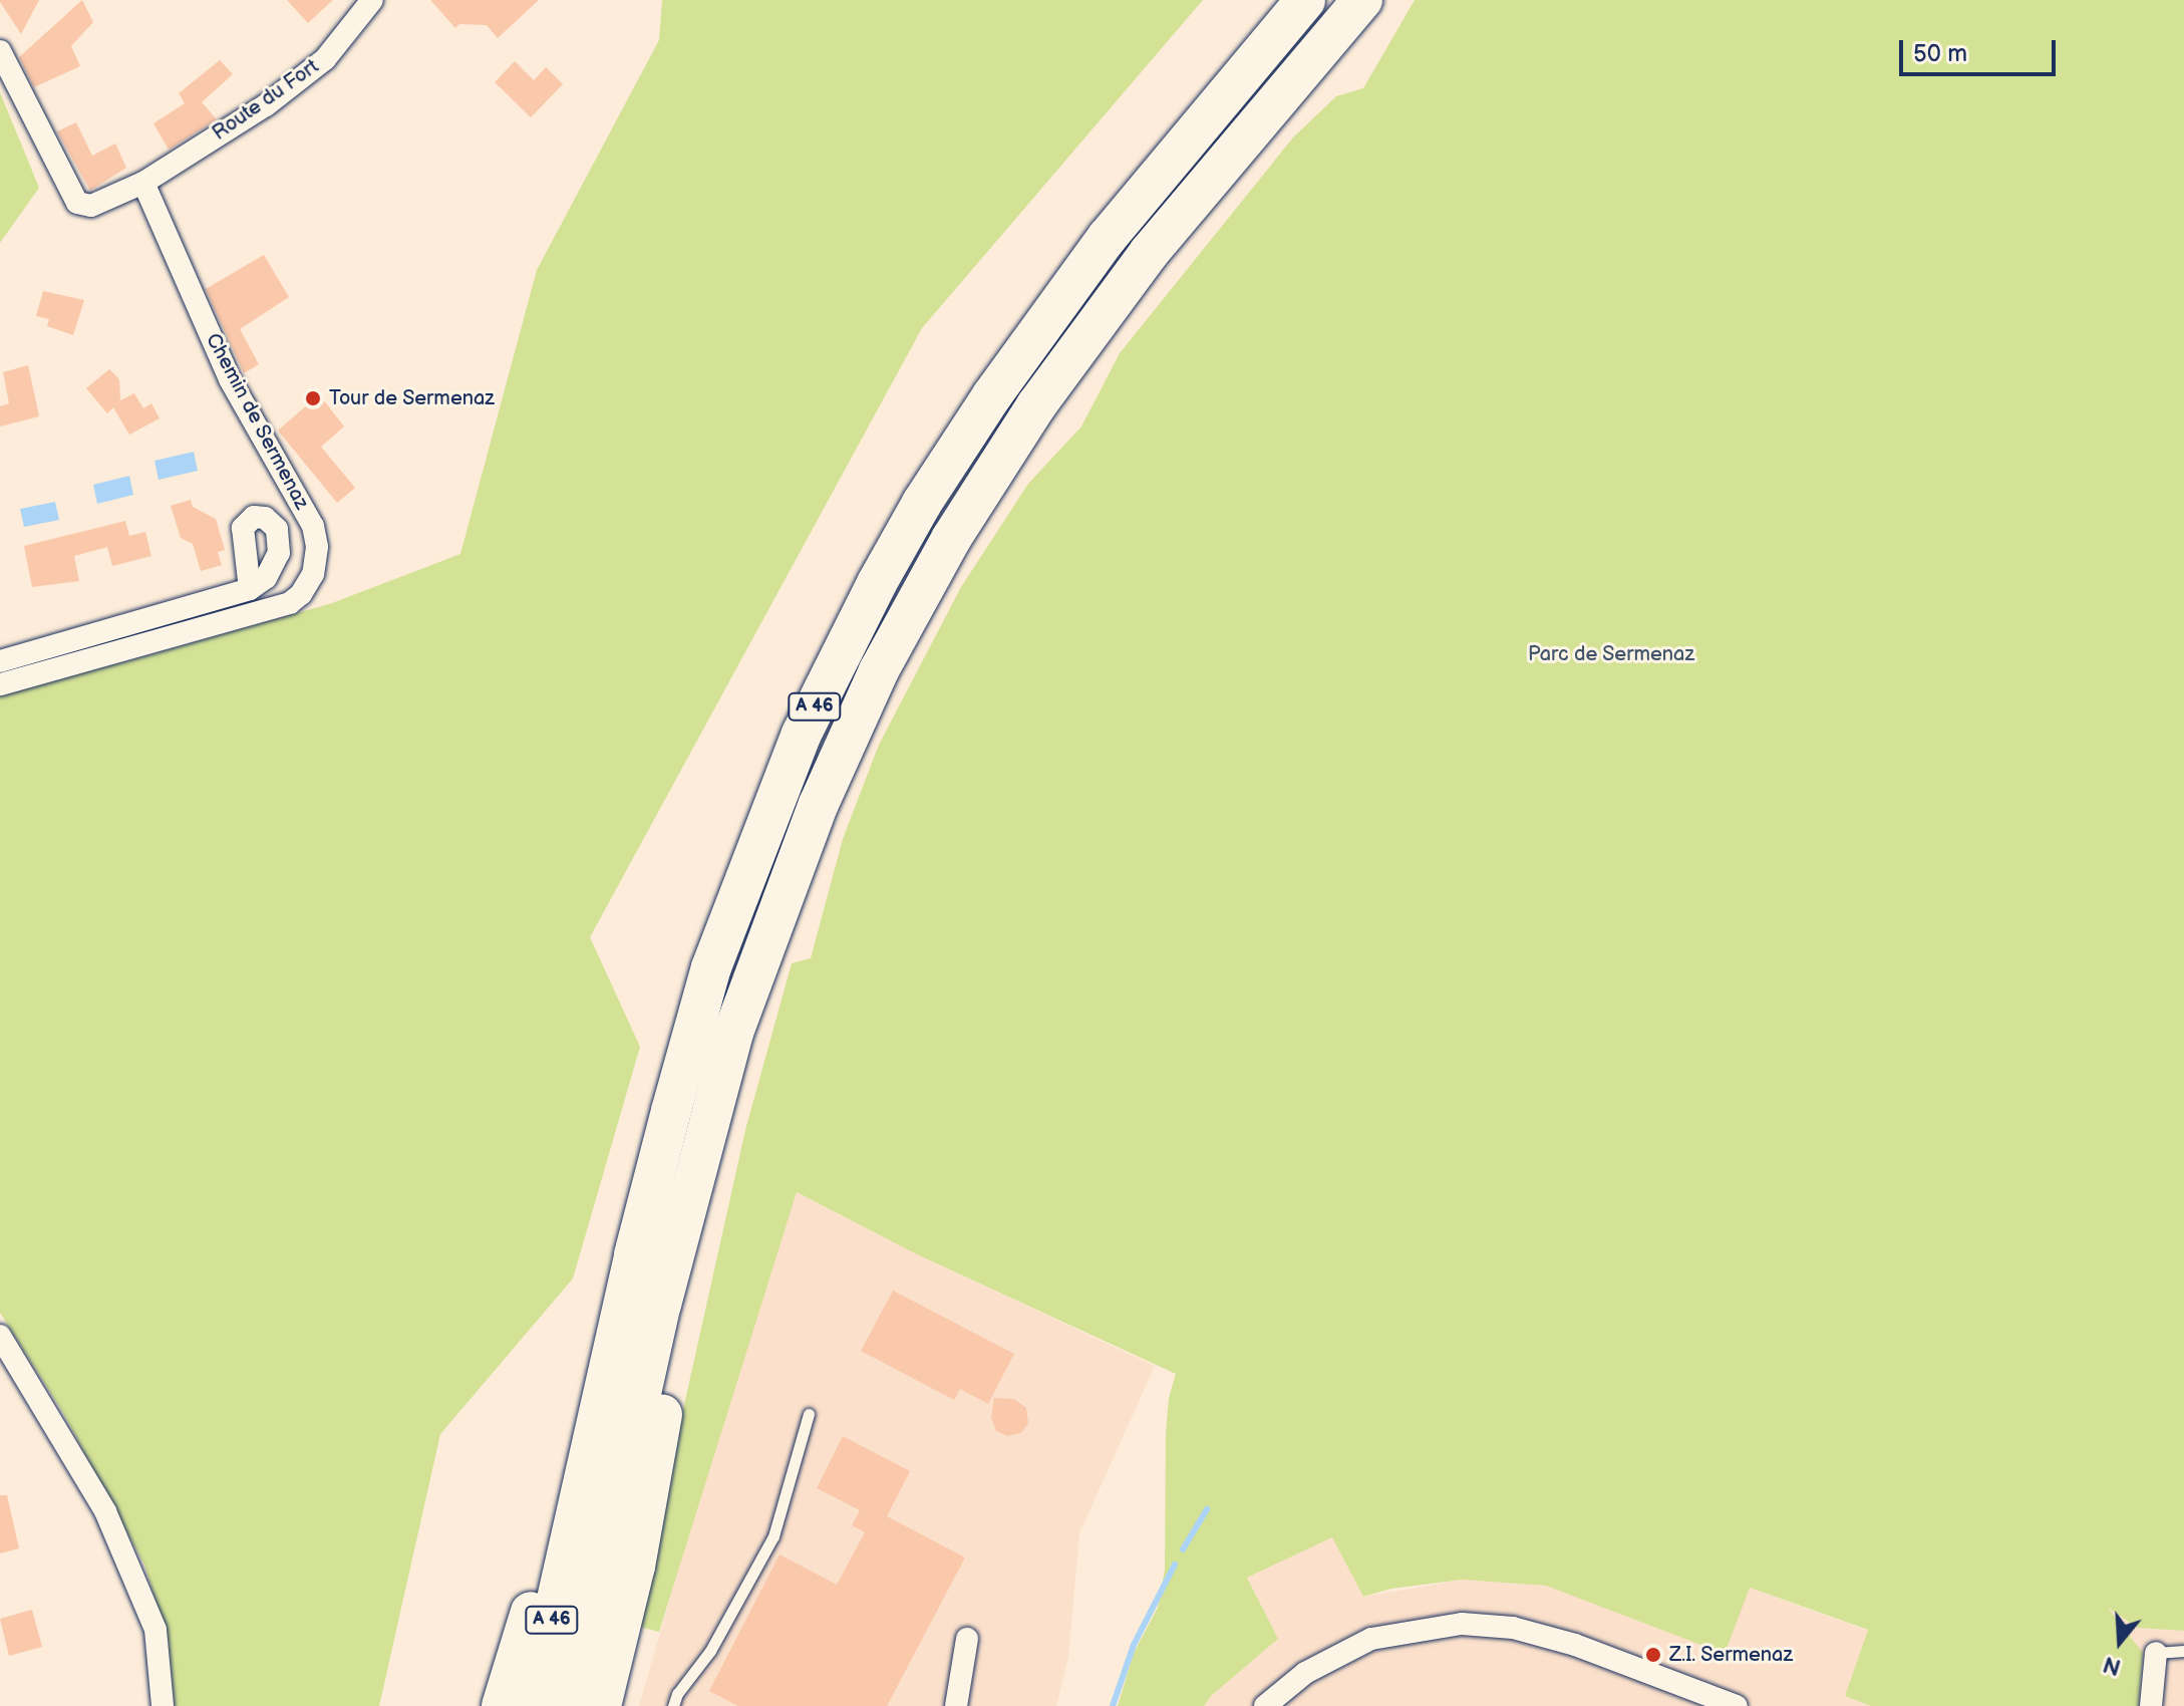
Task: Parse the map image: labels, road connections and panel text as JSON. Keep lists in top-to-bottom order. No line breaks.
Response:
{"streets":{"highway":["A 46"],"street":["Route du Fort","Chemin de Sermenaz"]},"crossings":[["Route du Fort","Chemin de Sermenaz"]],"parks":["Parc de Sermenaz"],"places":["Tour de Sermenaz","Z.I. Sermenaz"],"scale_bar":"50 m","north":"bottom"}
